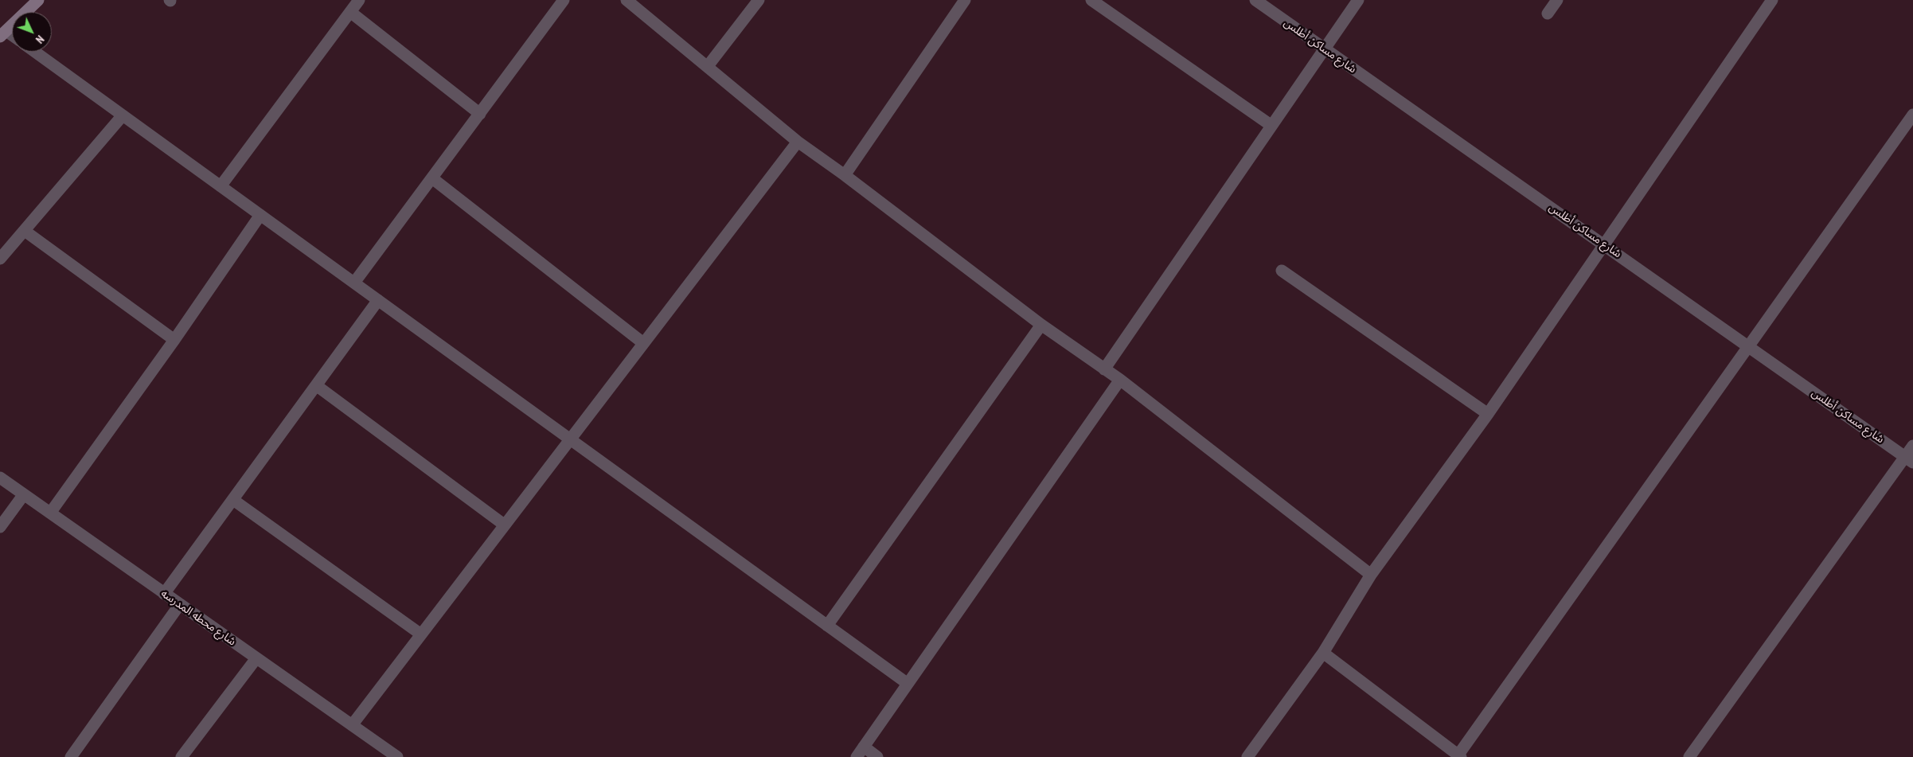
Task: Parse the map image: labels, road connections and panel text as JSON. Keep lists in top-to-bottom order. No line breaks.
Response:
{"streets":{"street":["شارع مساكن أطلس","شارع محطه المدرسه"]},"north":"bottom right"}
